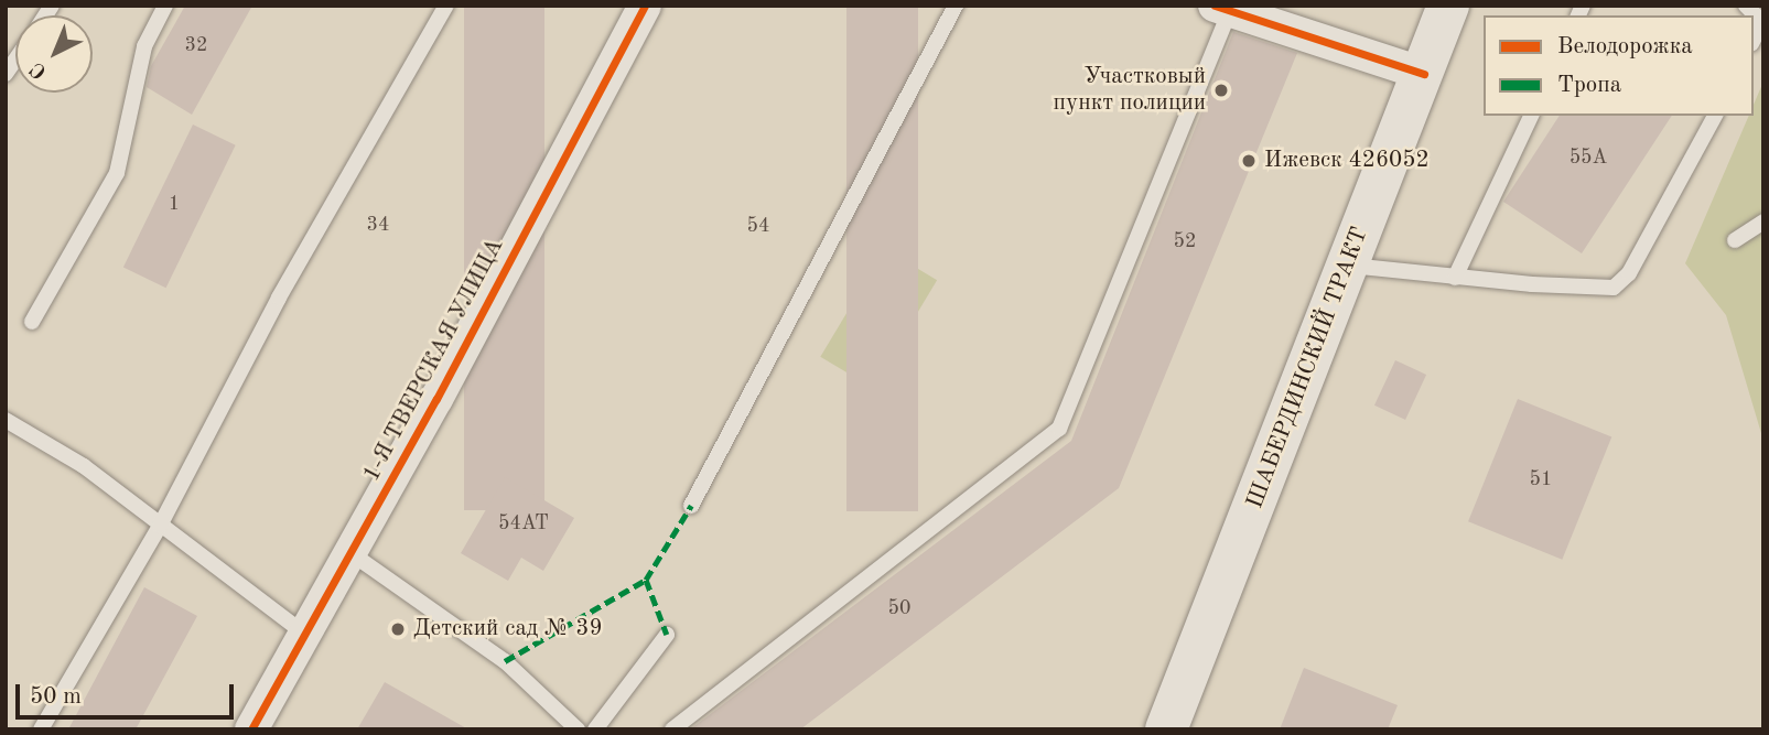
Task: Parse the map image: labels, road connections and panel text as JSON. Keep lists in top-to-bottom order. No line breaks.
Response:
{"streets":{"main road":["ШАБЕРДИНСКИЙ ТРАКТ"],"street":["1-Я ТВЕРСКАЯ УЛИЦА"]},"places":["Участковый пункт полиции","Ижевск 426052","Детский сад № 39"],"house_numbers":["32","55А","1","34","54","52","51","54АТ","50"],"legend":["Велодорожка","Тропа"],"scale_bar":"50 m","north":"bottom left"}
